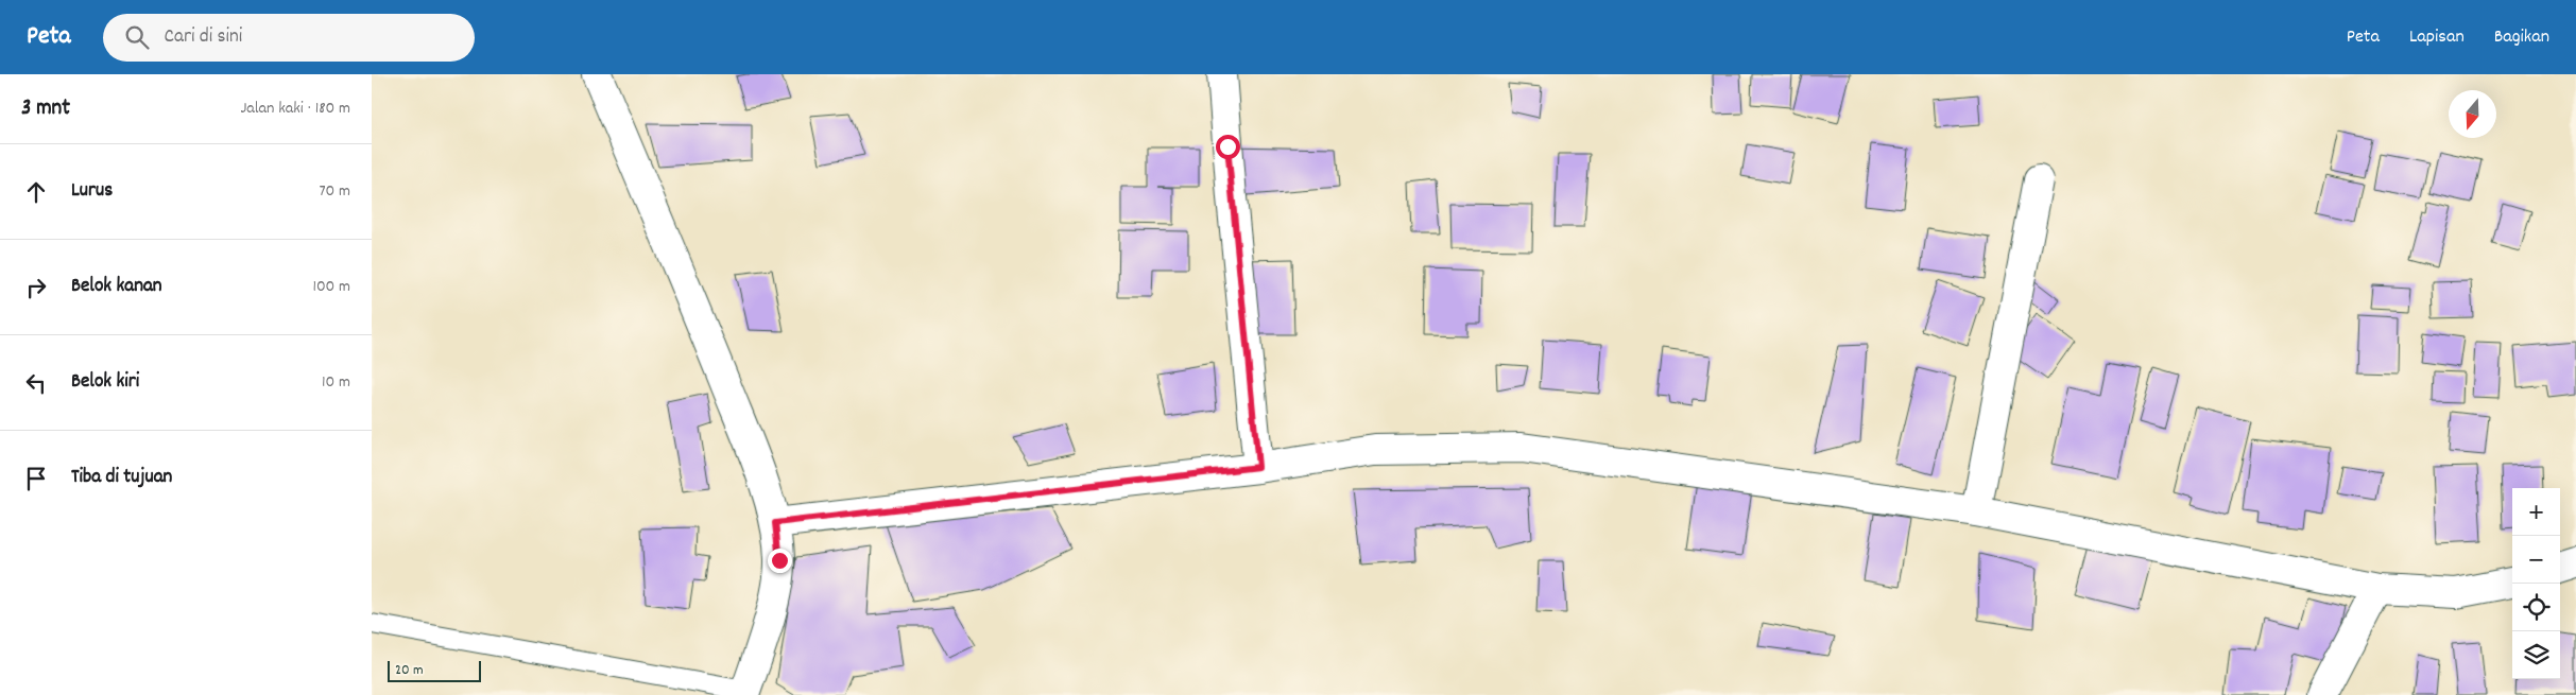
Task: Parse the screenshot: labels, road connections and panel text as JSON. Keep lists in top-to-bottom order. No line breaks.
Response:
{"scale_bar":"20 m","north":"bottom","page":{"header":"Peta","search":"Cari di sini","nav":["Peta","Lapisan","Bagikan"],"heading":["3 mnt","Jalan kaki · 180 m"],"list":[["Lurus","70 m"],["Belok kanan","100 m"],["Belok kiri","10 m"],"Tiba di tujuan"],"map_buttons":["+","−"],"scale":"20 m"}}
